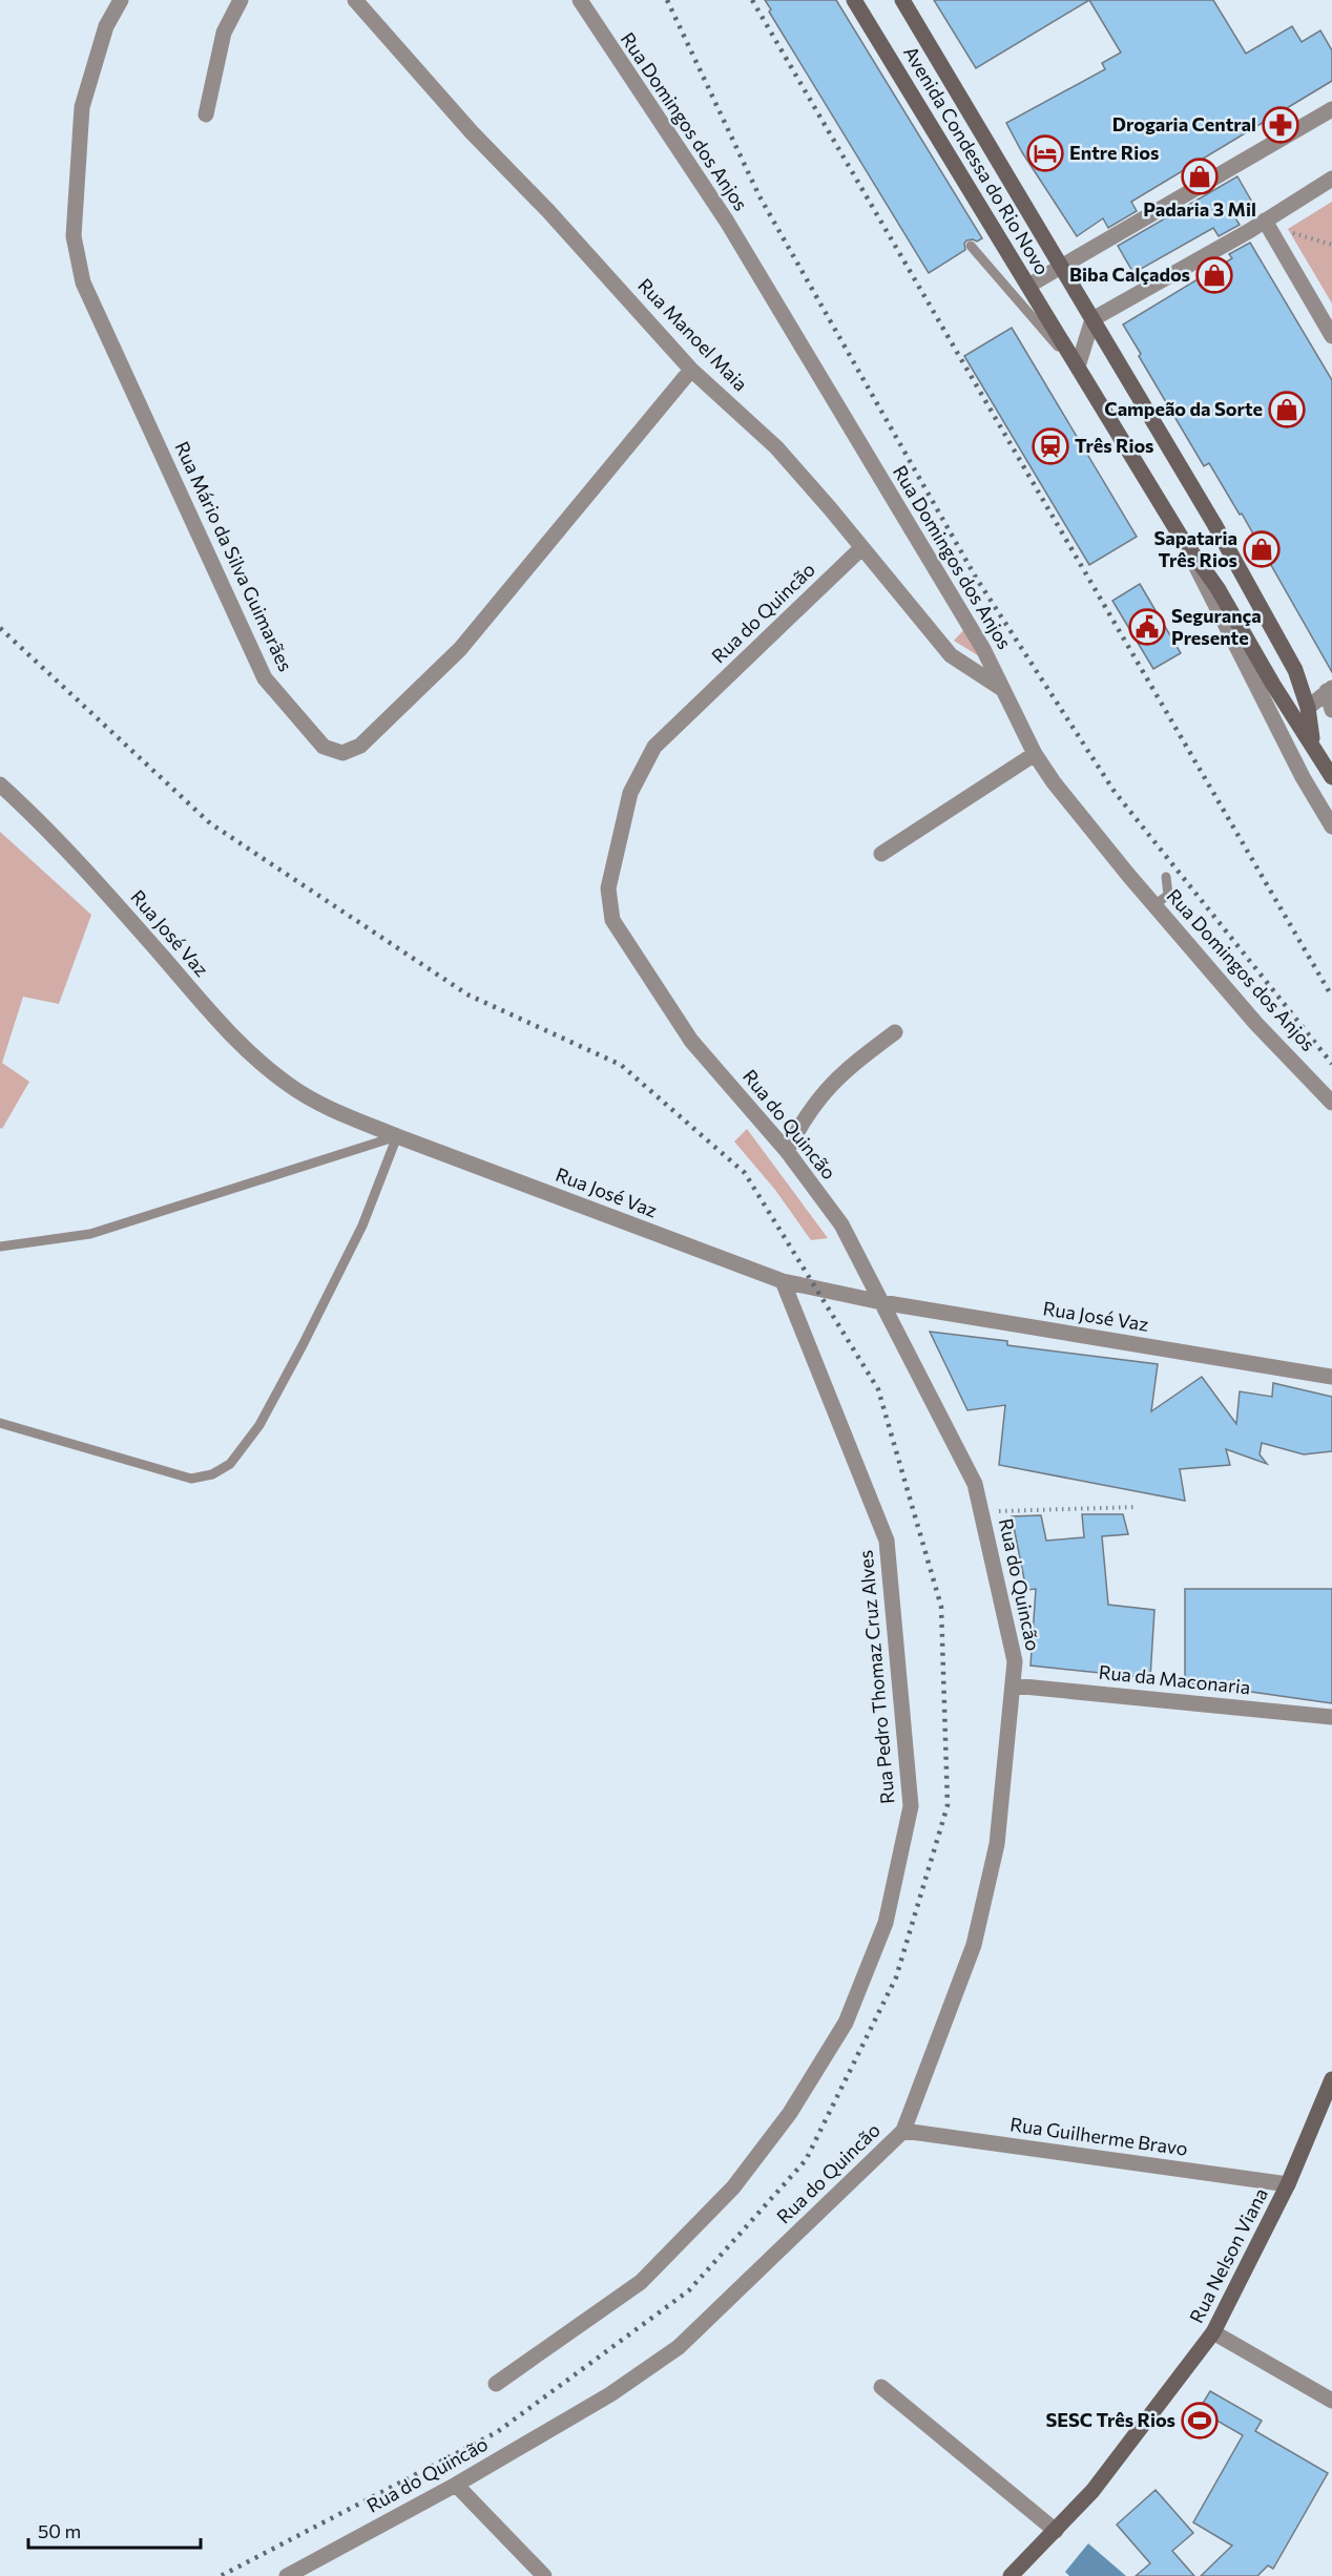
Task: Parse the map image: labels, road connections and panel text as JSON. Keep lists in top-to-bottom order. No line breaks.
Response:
{"streets":{"main road":["Avenida Condessa do Rio Novo","Rua Nelson Viana"],"street":["Rua Domingos dos Anjos","Rua Manoel Maia","Rua Mário da Silva Guimarães","Rua do Quincão","Rua José Vaz","Rua Pedro Thomaz Cruz Alves","Rua da Maconaria","Rua Guilherme Bravo"]},"crossings":[["Rua Domingos dos Anjos","Rua Manoel Maia"],["Rua Manoel Maia","Rua Mário da Silva Guimarães"],["Rua Manoel Maia","Rua do Quincão"],["Rua do Quincão","Rua José Vaz"],["Rua do Quincão","Rua da Maconaria"],["Rua do Quincão","Rua Guilherme Bravo"],["Rua José Vaz","Rua Pedro Thomaz Cruz Alves"],["Rua Guilherme Bravo","Rua Nelson Viana"]],"places":{"pharmacy":["Drogaria Central"],"hotel":["Entre Rios"],"shop":["Padaria 3 Mil","Biba Calçados","Campeão da Sorte","Sapataria Três Rios"],"station":["Três Rios"],"public building":["Segurança Presente"],"sports":["SESC Três Rios"]},"scale_bar":"50 m"}
